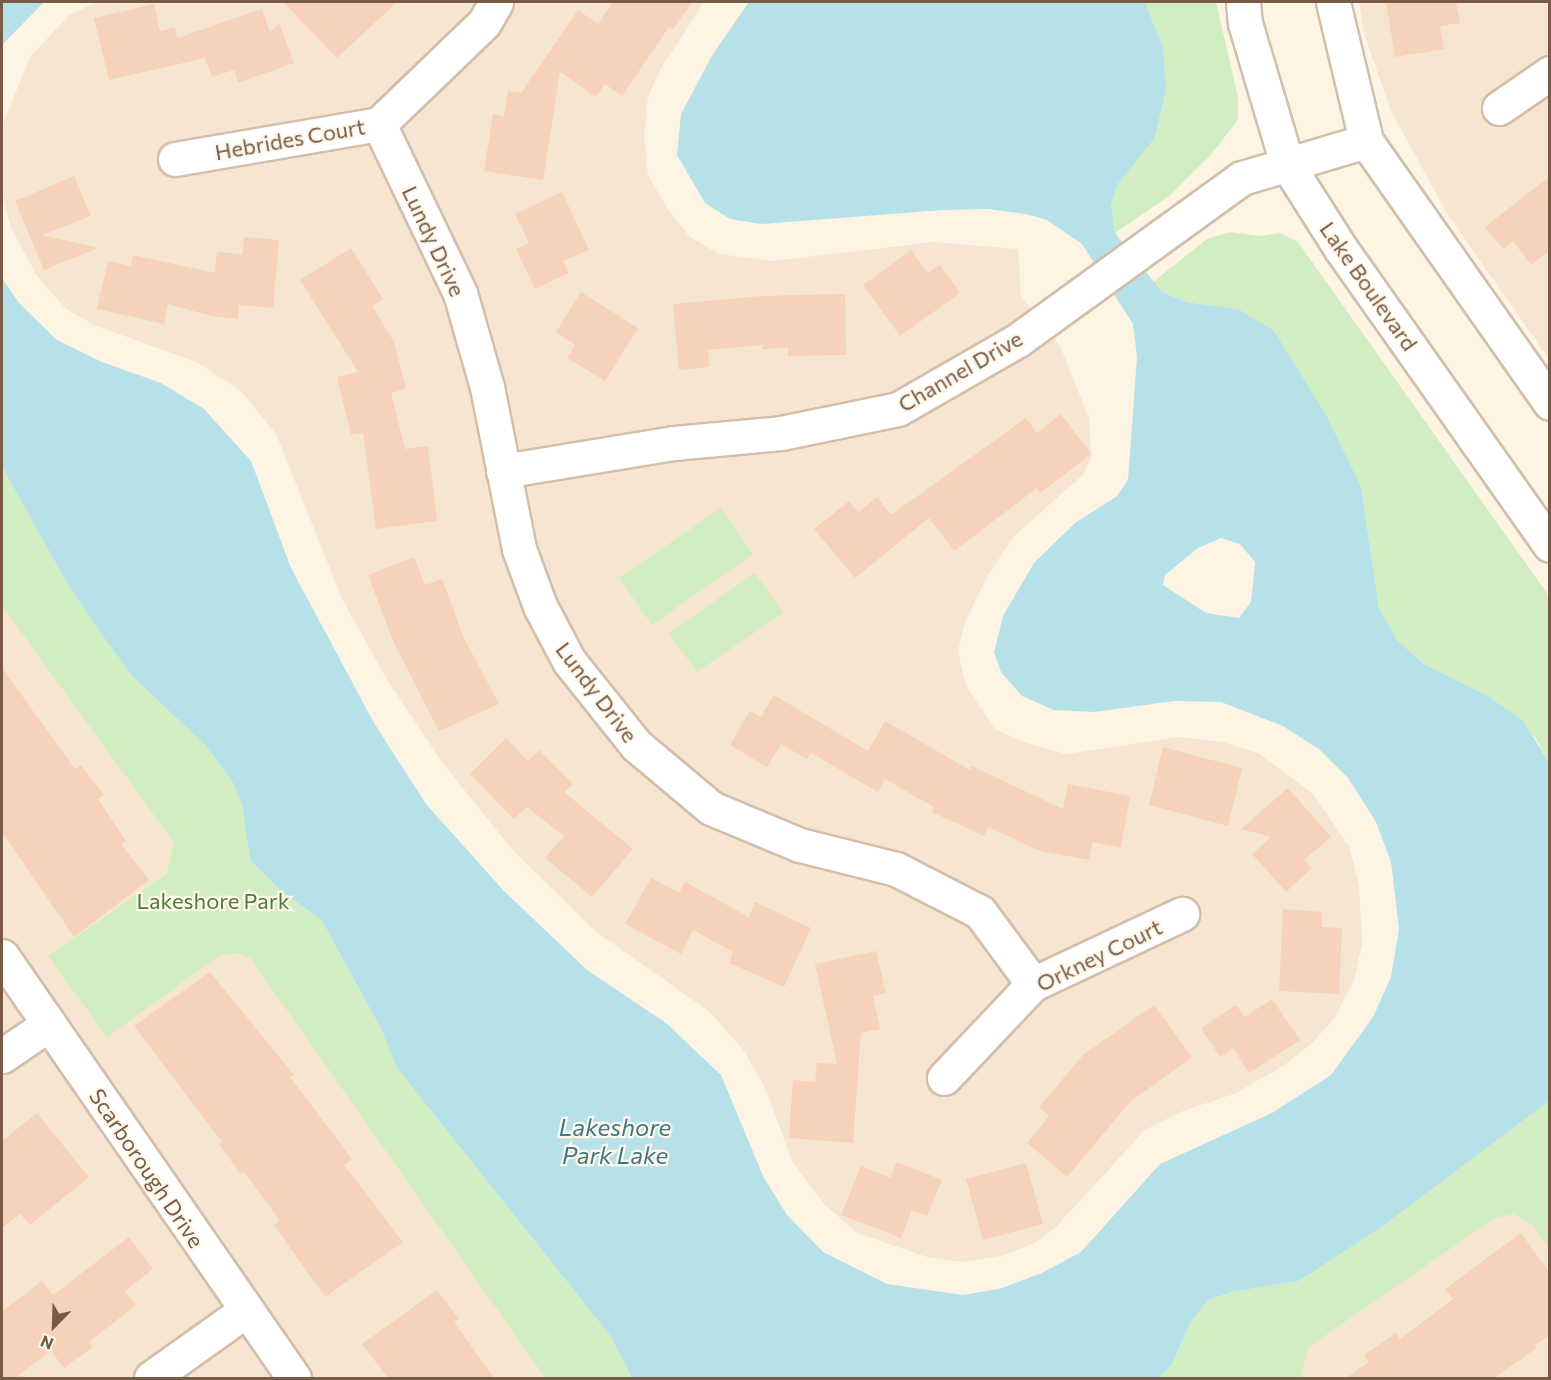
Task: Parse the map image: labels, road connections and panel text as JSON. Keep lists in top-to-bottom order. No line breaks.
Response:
{"streets":{"street":["Hebrides Court","Lundy Drive","Lake Boulevard","Channel Drive","Orkney Court","Scarborough Drive"]},"crossings":[["Hebrides Court","Lundy Drive"],["Lundy Drive","Channel Drive"],["Lundy Drive","Orkney Court"],["Lake Boulevard","Channel Drive"]],"water":["Lakeshore Park Lake"],"parks":["Lakeshore Park"],"north":"bottom left"}
